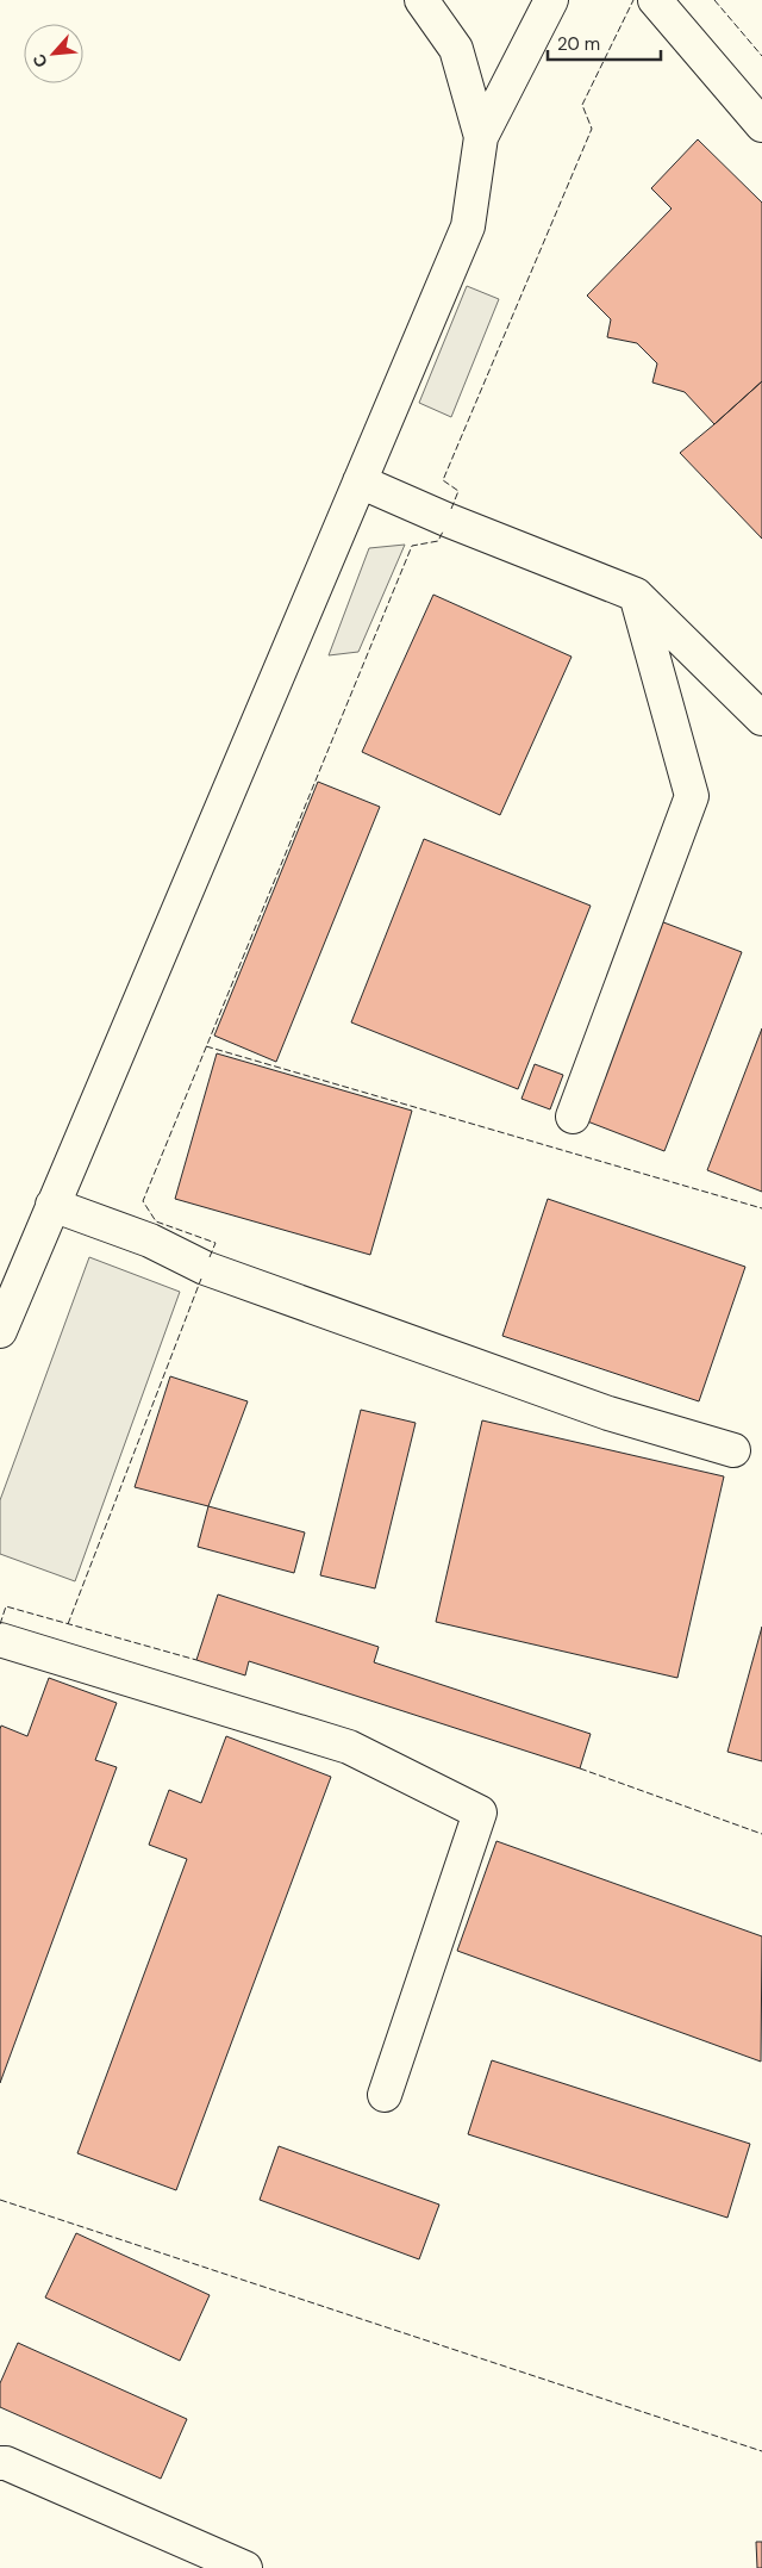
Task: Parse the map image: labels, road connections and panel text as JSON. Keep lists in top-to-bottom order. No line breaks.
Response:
{"scale_bar":"20 m","north":"bottom left"}
